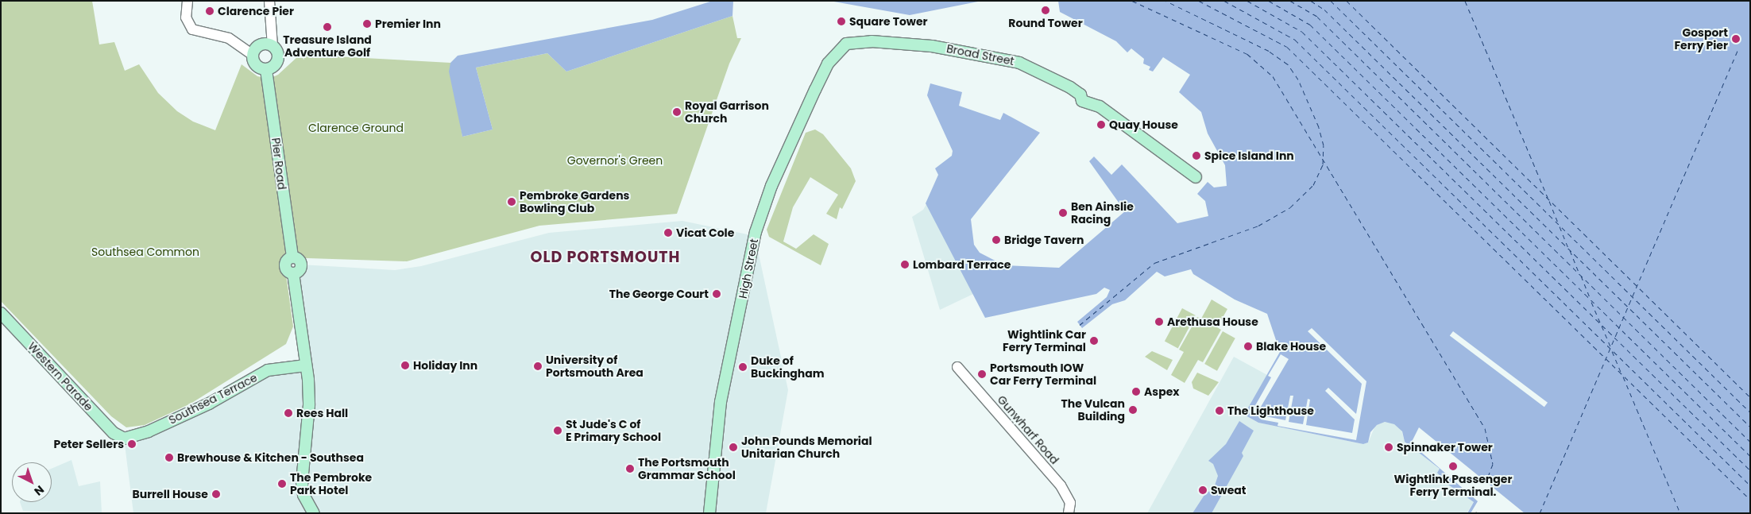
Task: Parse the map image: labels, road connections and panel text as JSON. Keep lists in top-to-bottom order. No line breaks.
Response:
{"streets":{"main road":["Broad Street","Pier Road","High Street","Western Parade","Southsea Terrace"],"street":["Gunwharf Road"]},"crossings":[["Broad Street","High Street"],["Pier Road","Southsea Terrace"],["Western Parade","Southsea Terrace"]],"districts":["OLD PORTSMOUTH"],"parks":["Clarence Ground","Governor's Green","Southsea Common"],"places":["Round Tower","Clarence Pier","Square Tower","Premier Inn","Treasure Island Adventure Golf","Gosport Ferry Pier","Royal Garrison Church","Quay House","Spice Island Inn","Pembroke Gardens Bowling Club","Ben Ainslie Racing","Vicat Cole","Bridge Tavern","Lombard Terrace","The George Court","Arethusa House","Wightlink Car Ferry Terminal","Blake House","Holiday Inn","University of Portsmouth Area","Duke of Buckingham","Portsmouth IOW Car Ferry Terminal","Aspex","The Vulcan Building","The Lighthouse","Rees Hall","St Jude's C of E Primary School","Peter Sellers","John Pounds Memorial Unitarian Church","Spinnaker Tower","Brewhouse & Kitchen - Southsea","Wightlink Passenger Ferry Terminal.","The Portsmouth Grammar School","The Pembroke Park Hotel","Sweat","Burrell House"],"north":"bottom right"}
